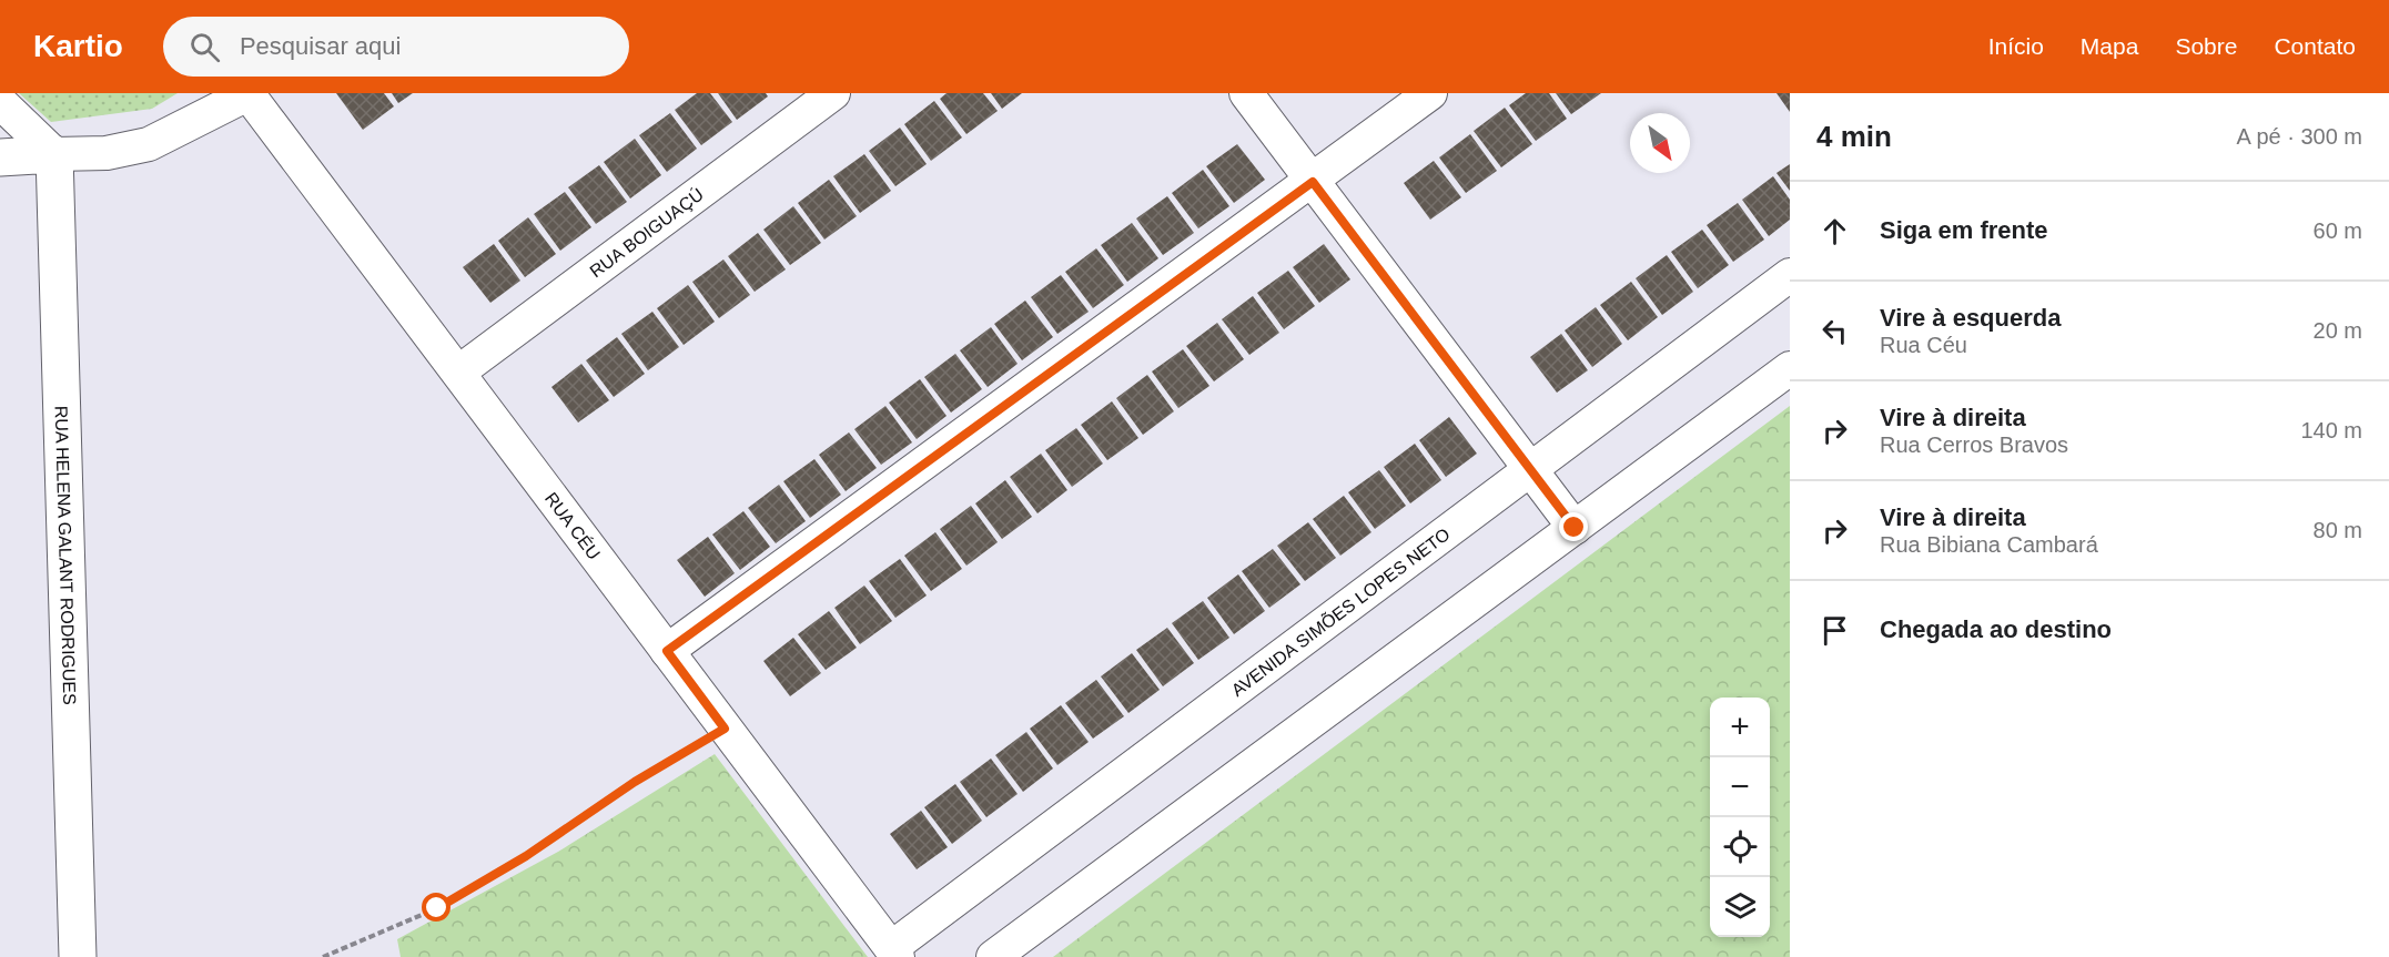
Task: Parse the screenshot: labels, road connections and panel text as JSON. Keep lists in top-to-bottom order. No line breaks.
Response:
{"streets":{"street":["RUA BOIGUAÇÚ","RUA CÉU","RUA HELENA GALANT RODRIGUES","AVENIDA SIMÕES LOPES NETO"]},"crossings":[["RUA BOIGUAÇÚ","RUA CÉU"],["RUA CÉU","AVENIDA SIMÕES LOPES NETO"]],"north":"bottom right","page":{"header":"Kartio","search":"Pesquisar aqui","nav":["Início","Mapa","Sobre","Contato"],"heading":["4 min","A pé · 300 m"],"list":[["Siga em frente","60 m"],["Vire à esquerda","Rua Céu","20 m"],["Vire à direita","Rua Cerros Bravos","140 m"],["Vire à direita","Rua Bibiana Cambará","80 m"],"Chegada ao destino"],"map_buttons":["+","−"]}}
